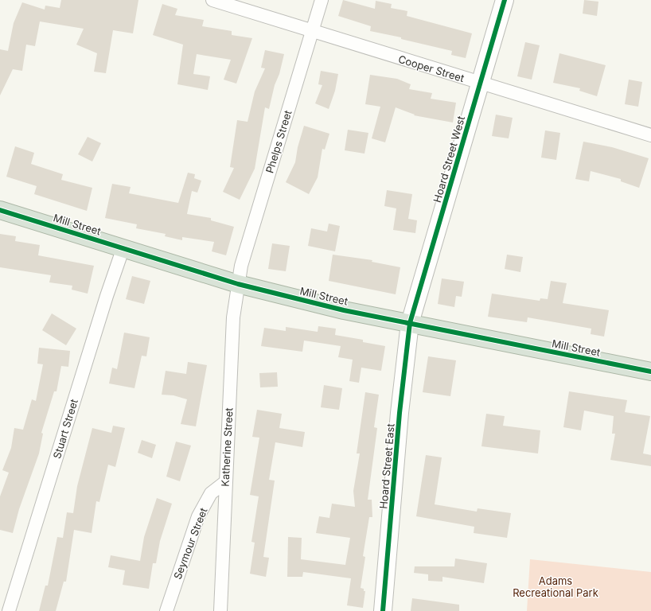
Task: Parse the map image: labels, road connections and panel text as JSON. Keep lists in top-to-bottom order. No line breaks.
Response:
{"streets":{"highway":["Mill Street"],"street":["Cooper Street","Phelps Street","Hoard Street West","Stuart Street","Katherine Street","Hoard Street East","Seymour Street"]},"crossings":[["Cooper Street","Phelps Street"],["Cooper Street","Hoard Street West"],["Phelps Street","Mill Street"],["Phelps Street","Katherine Street"],["Hoard Street West","Mill Street"],["Hoard Street West","Hoard Street East"],["Mill Street","Stuart Street"],["Mill Street","Katherine Street"],["Mill Street","Hoard Street East"],["Katherine Street","Seymour Street"]],"parks":["Adams Recreational Park"]}
